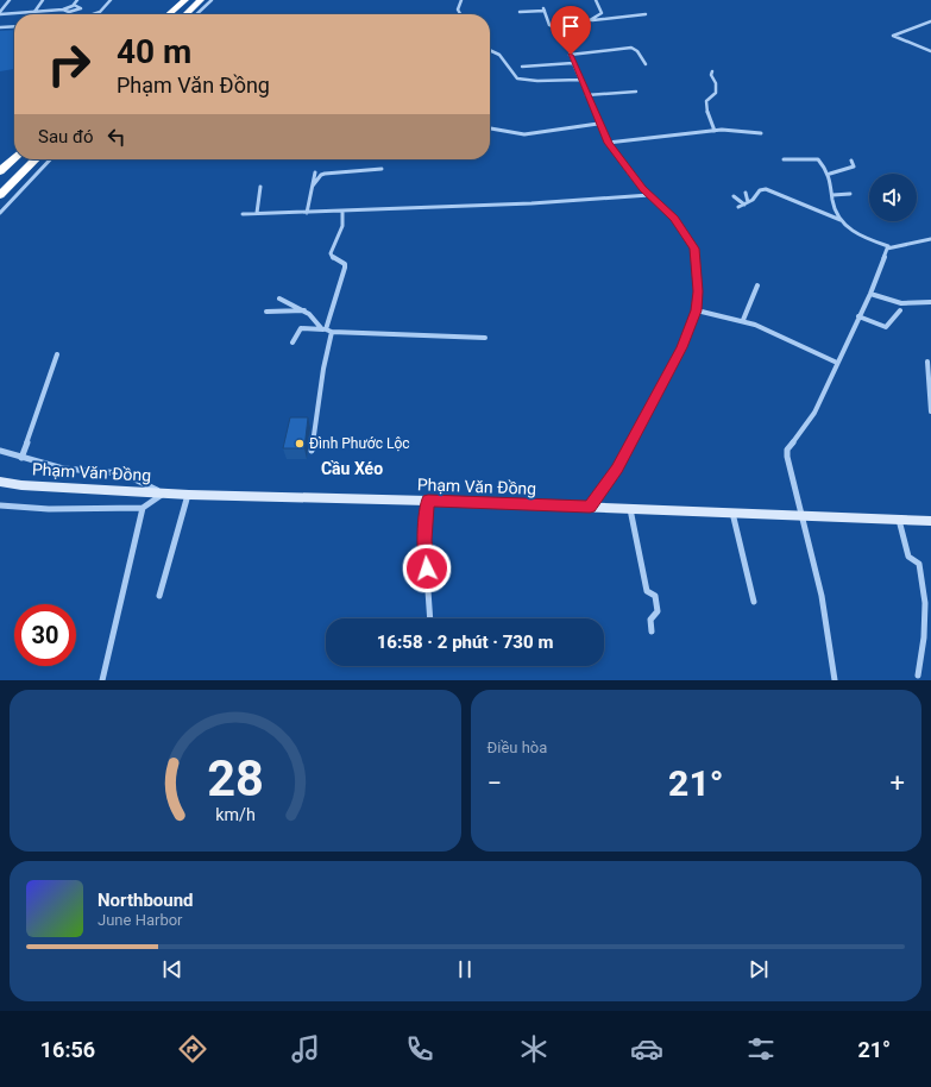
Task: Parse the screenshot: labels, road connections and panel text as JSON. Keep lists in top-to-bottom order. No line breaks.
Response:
{"streets":{"main road":["Phạm Văn Đồng"]},"districts":["Cầu Xéo"],"places":["Đình Phước Lộc"],"page":{"turn":["40 m","Phạm Văn Đồng"],"then":"Sau đó","limit":"30","trip":"16:58 · 2 phút · 730 m","tile":"Điều hòa","heat":["−","21°","+"],"song":["Northbound","June Harbor"],"tabs":["16:56","21°"],"gauge":["28","km/h"]}}
